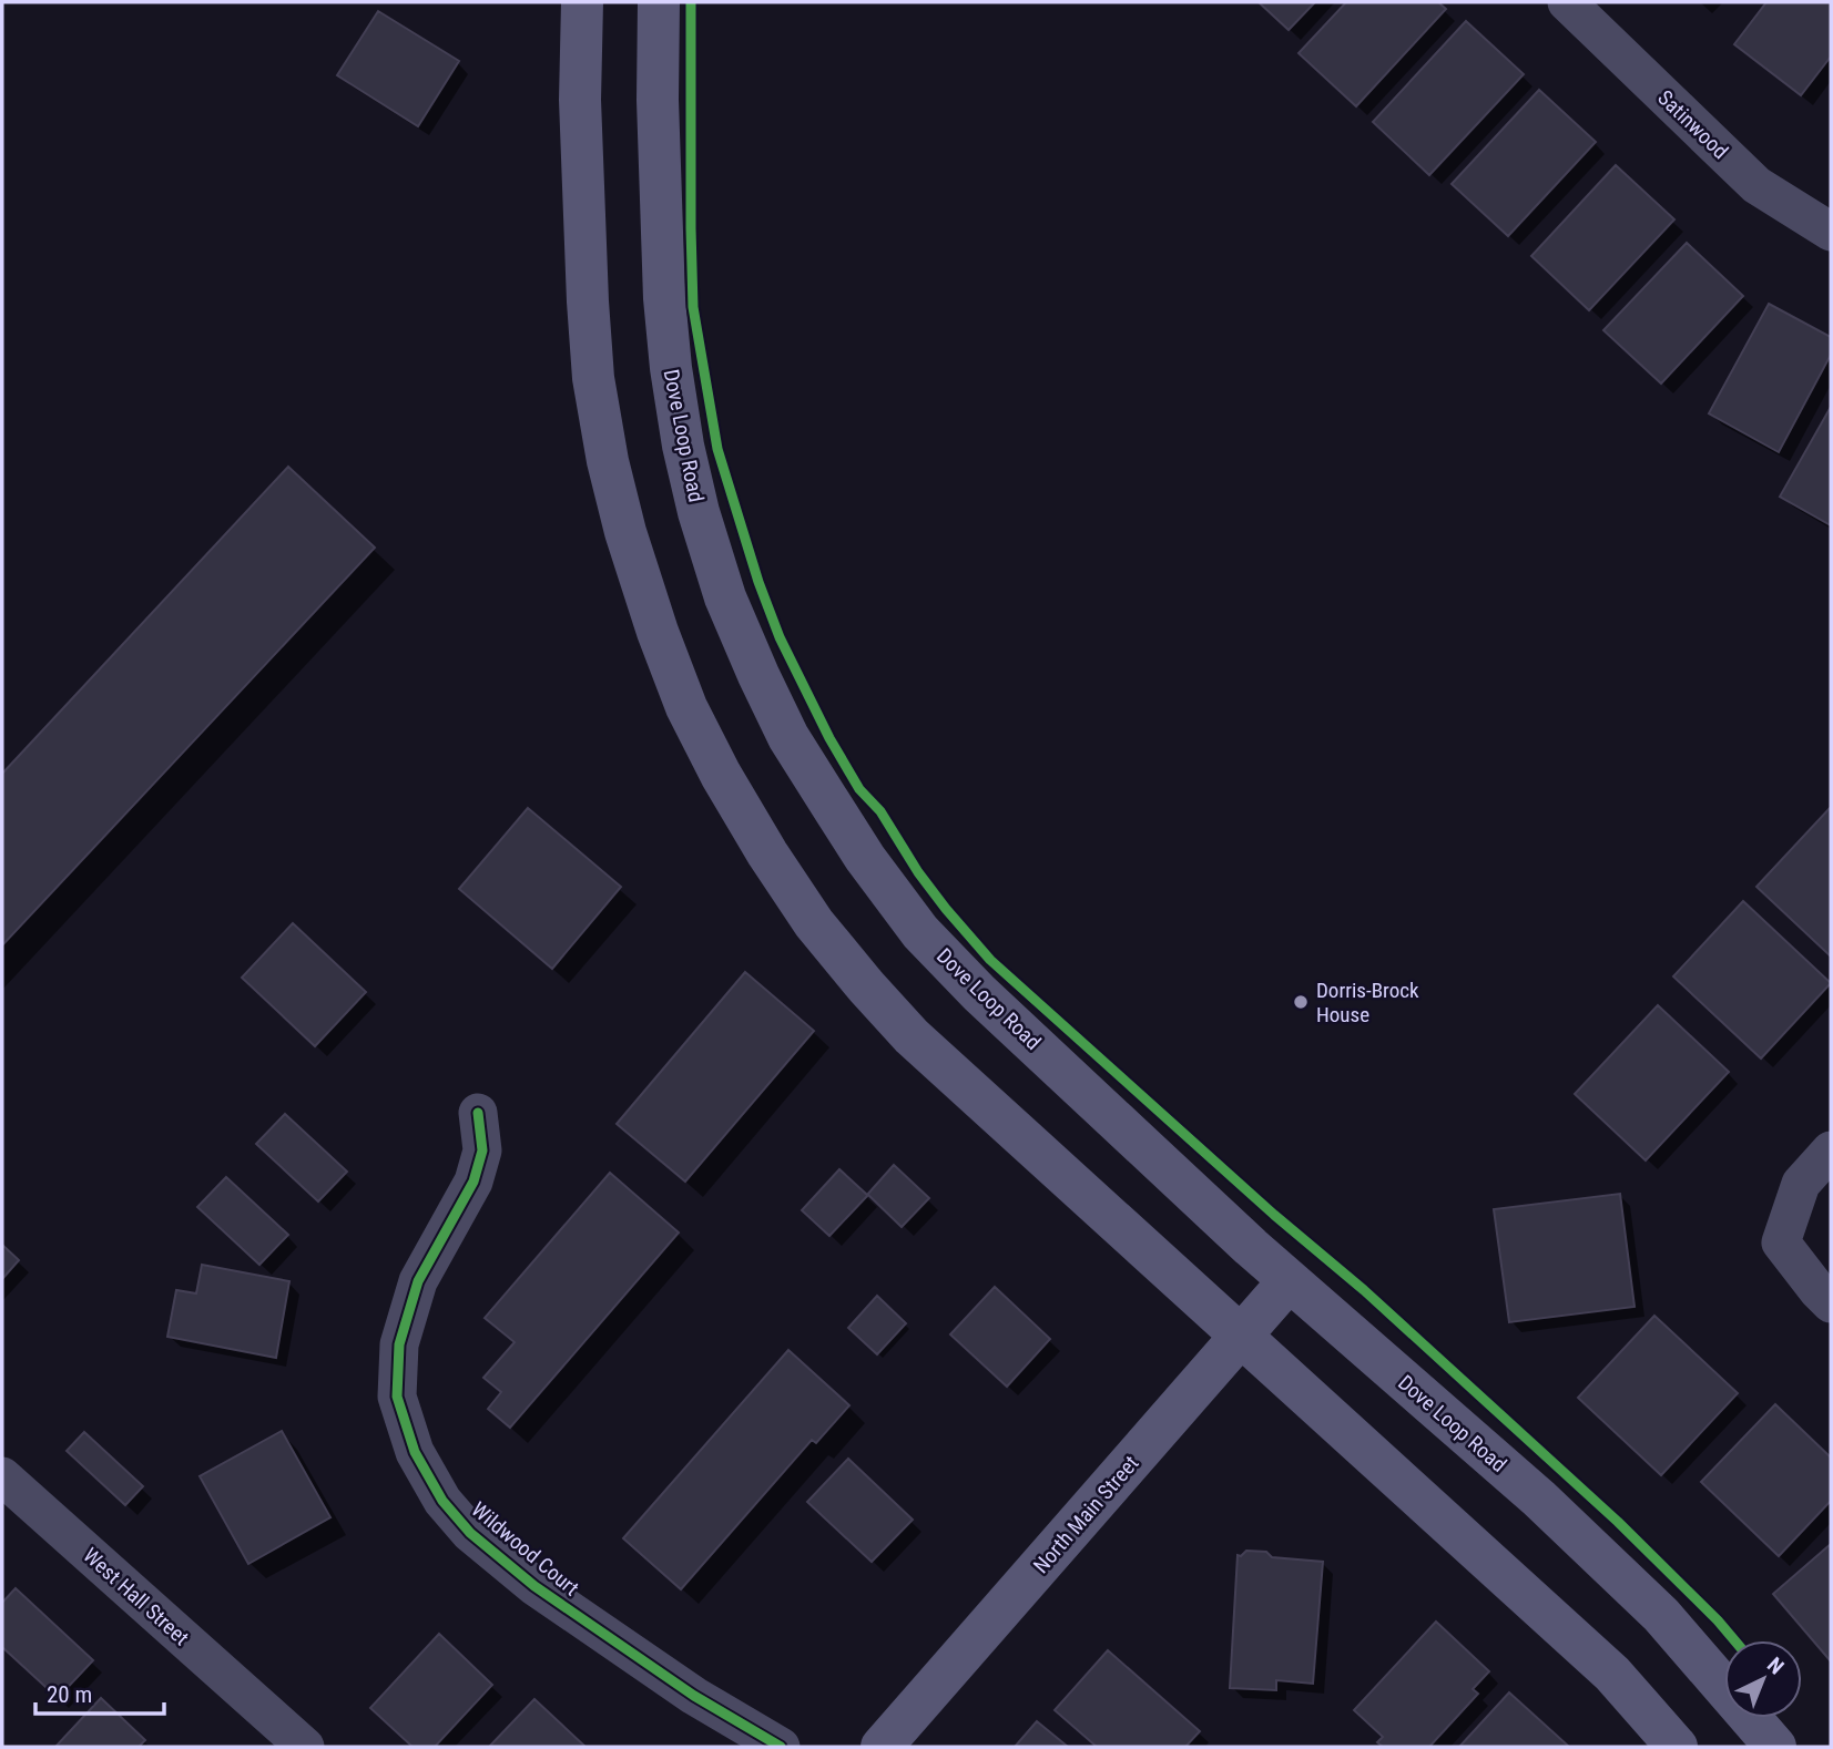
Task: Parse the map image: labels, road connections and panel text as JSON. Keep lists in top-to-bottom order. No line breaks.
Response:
{"streets":{"main road":["Dove Loop Road","North Main Street"],"street":["Satinwood","Wildwood Court","West Hall Street"]},"crossings":[["Dove Loop Road","North Main Street"]],"places":["Dorris-Brock House"],"scale_bar":"20 m","north":"top right"}
